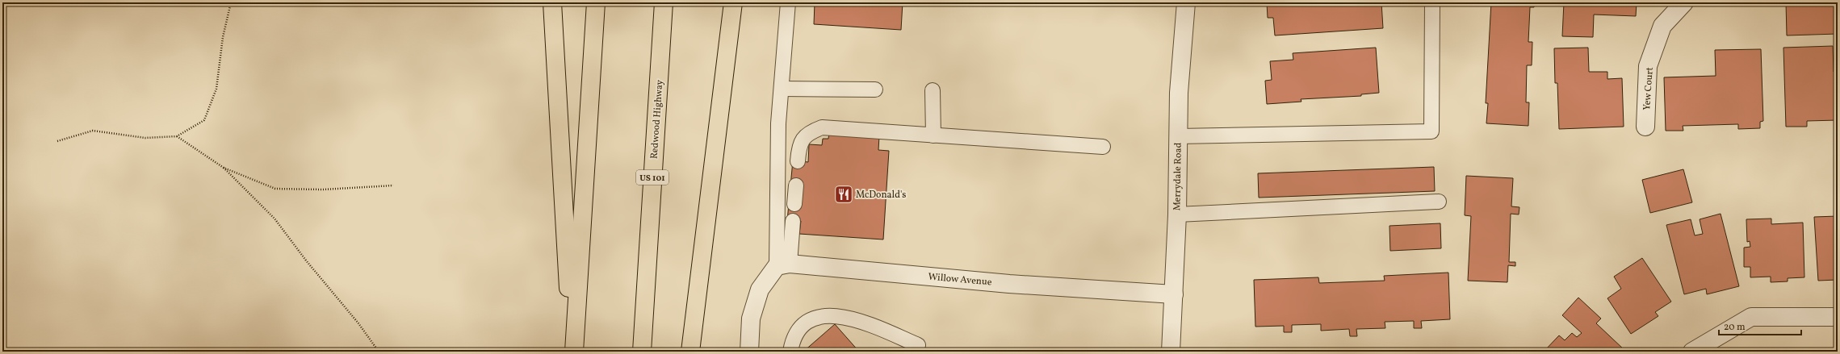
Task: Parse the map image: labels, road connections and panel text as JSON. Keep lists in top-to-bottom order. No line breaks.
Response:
{"streets":{"highway":["Redwood Highway","US 101"],"street":["Yew Court","Merrydale Road","Willow Avenue"]},"crossings":[["Merrydale Road","Willow Avenue"]],"places":{"restaurant":["McDonald's"]},"scale_bar":"20 m"}
